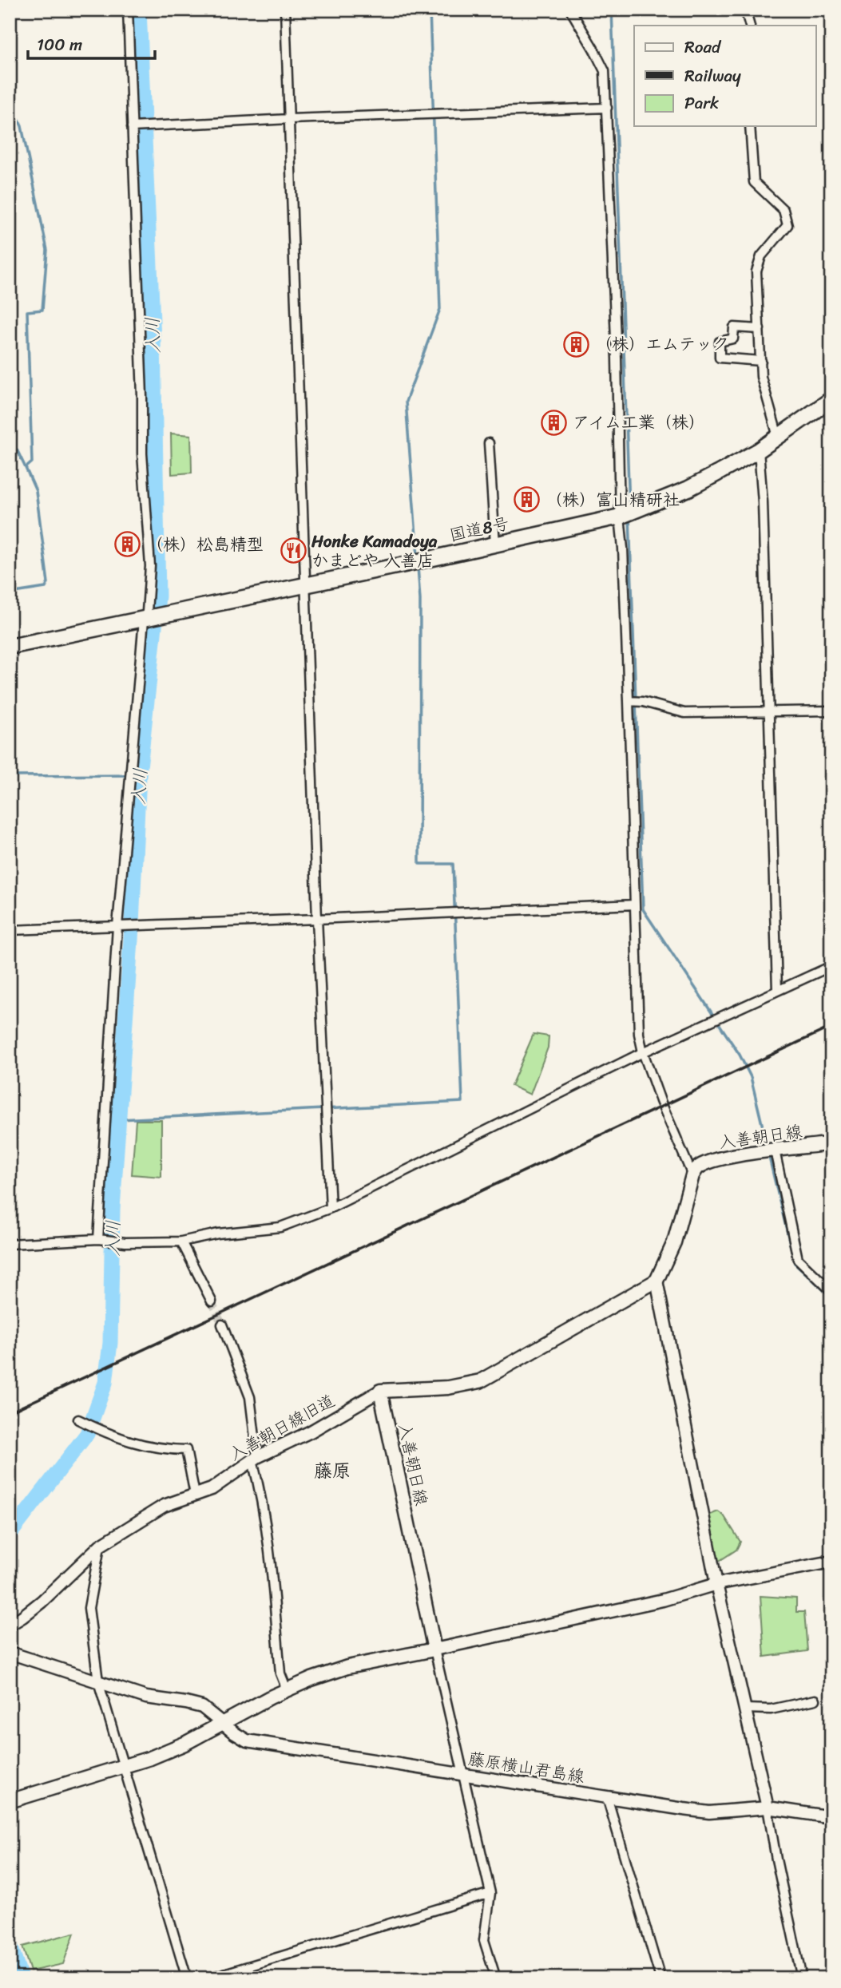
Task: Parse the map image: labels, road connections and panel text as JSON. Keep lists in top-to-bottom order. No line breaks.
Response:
{"streets":{"highway":["国道8号"],"main road":["入善朝日線"],"street":["入善朝日線旧道","藤原横山君島線"]},"crossings":[["入善朝日線","入善朝日線旧道"]],"districts":["藤原"],"water":["入川"],"places":{"building":["（株）エムテック","アイム工業（株）","（株）富山精研社","（株）松島精型"],"restaurant":["Honke Kamadoya かまどや 入善店"]},"legend":["Road","Railway","Park"],"scale_bar":"100 m"}
